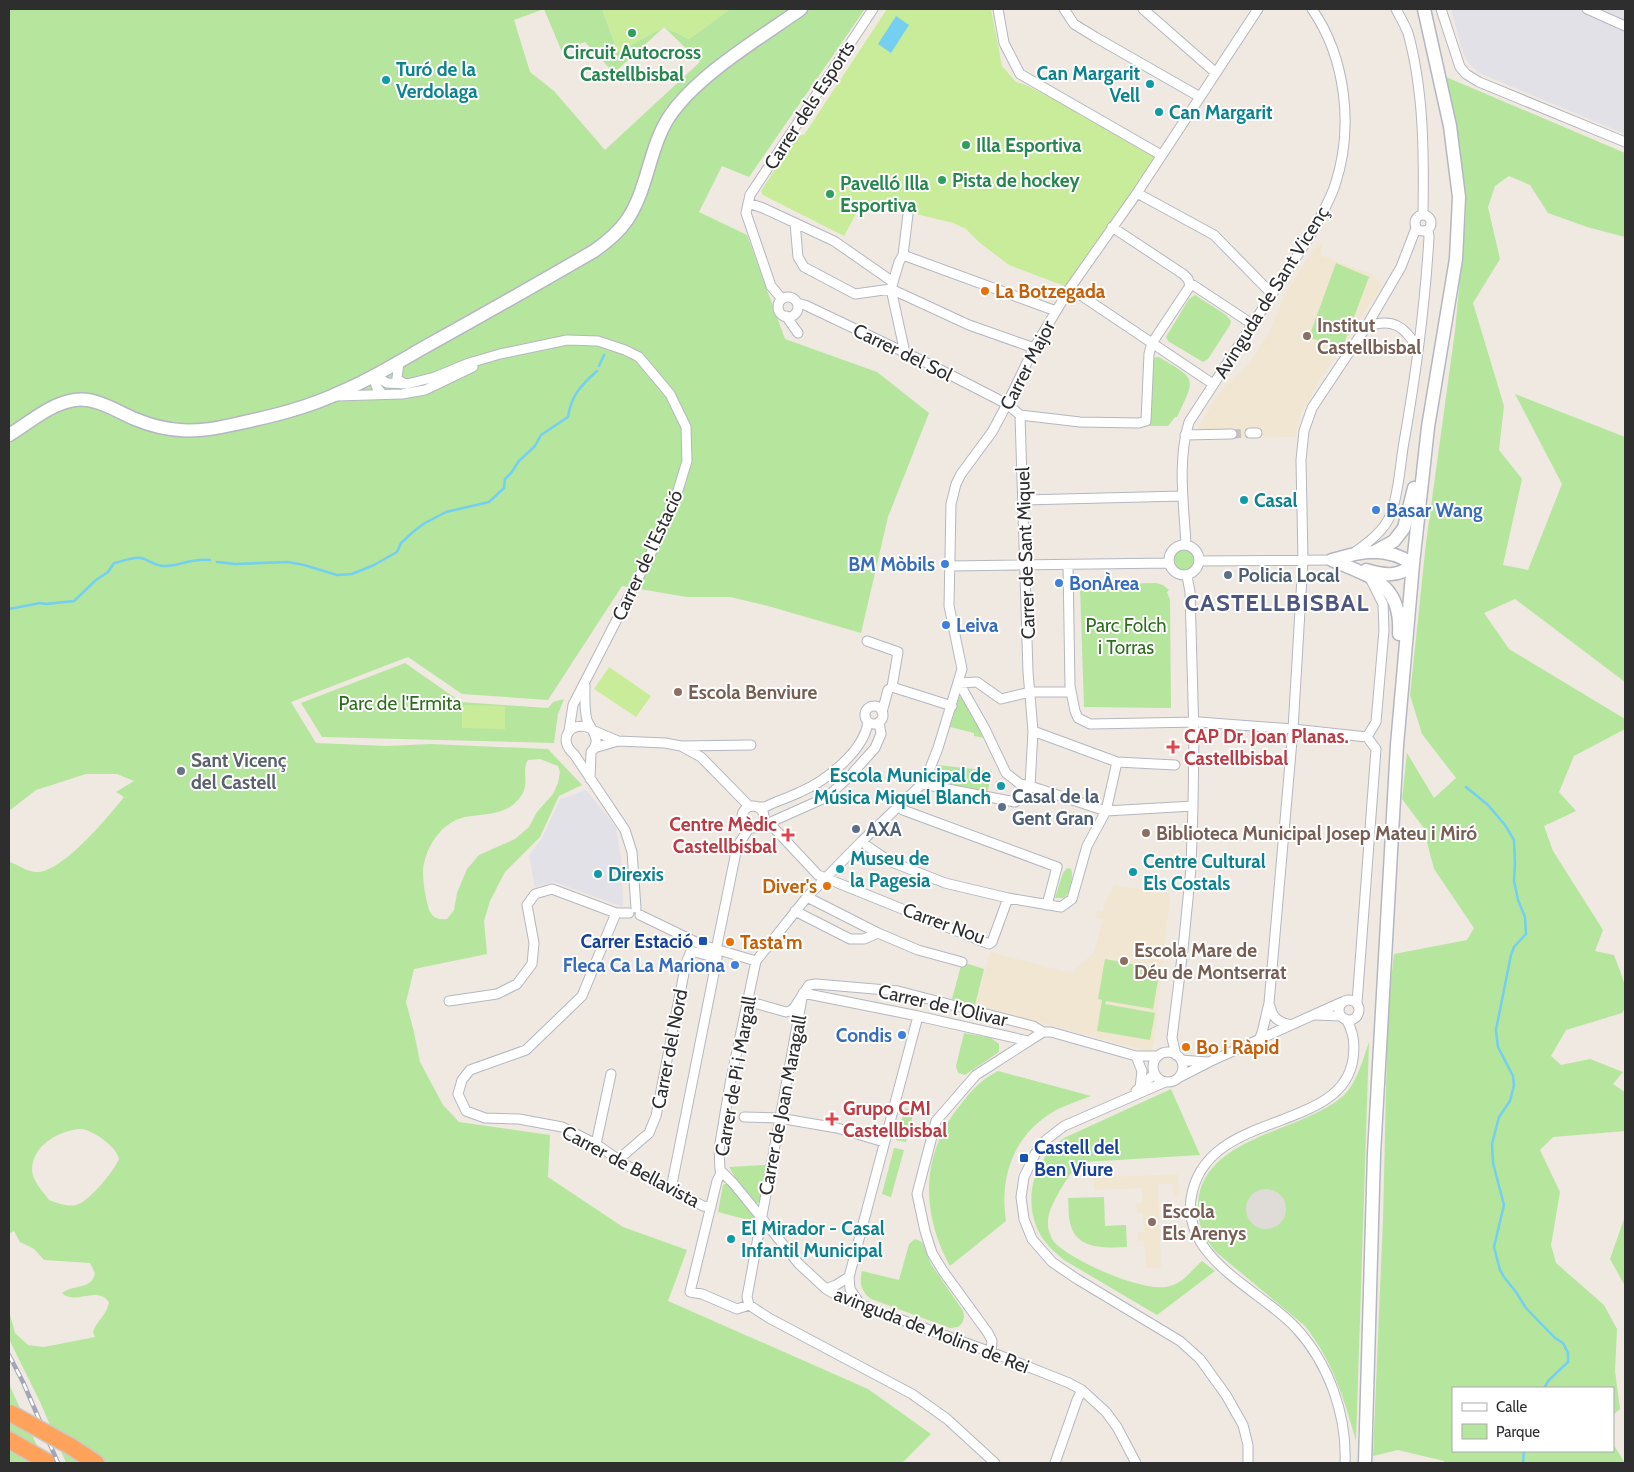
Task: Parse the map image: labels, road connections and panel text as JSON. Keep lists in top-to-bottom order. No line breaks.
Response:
{"streets":{"street":["Carrer dels Esports","Avinguda de Sant Vicenç","Carrer del Sol","Carrer Major","Carrer de Sant Miquel","Carrer de l'Estació","Carrer Nou","Carrer de l'Olivar","Carrer del Nord","Carrer de Pi i Margall","Carrer de Joan Maragall","Carrer de Bellavista","avinguda de Molins de Rei"]},"crossings":[["Carrer del Sol","Carrer Major"],["Carrer del Sol","Carrer de Sant Miquel"],["Carrer de l'Olivar","Carrer de Pi i Margall"],["Carrer de l'Olivar","Carrer de Joan Maragall"],["Carrer del Nord","Carrer de Bellavista"],["Carrer de Pi i Margall","avinguda de Molins de Rei"],["Carrer de Joan Maragall","avinguda de Molins de Rei"]],"districts":["CASTELLBISBAL"],"parks":["Parc Folch i Torras","Parc de l'Ermita"],"places":{"other":["Circuit Autocross Castellbisbal","Turó de la Verdolaga","Can Margarit Vell","Can Margarit","Illa Esportiva","Pista de hockey","Pavelló Illa Esportiva","La Botzegada","Institut Castellbisbal","Casal","Basar Wang","BM Mòbils","Policia Local","BonÀrea","Leiva","Escola Benviure","Sant Vicenç del Castell","Escola Municipal de Música Miquel Blanch","Casal de la Gent Gran","AXA","Biblioteca Municipal Josep Mateu i Miró","Museu de la Pagesia","Centre Cultural Els Costals","Direxis","Diver's","Tasta'm","Escola Mare de Déu de Montserrat","Fleca Ca La Mariona","Condis","Bo i Ràpid","Escola Els Arenys","El Mirador - Casal Infantil Municipal"],"health":["CAP Dr. Joan Planas. Castellbisbal","Centre Mèdic Castellbisbal","Grupo CMI Castellbisbal"],"transit":["Carrer Estació","Castell del Ben Viure"]},"legend":["Calle","Parque"]}
